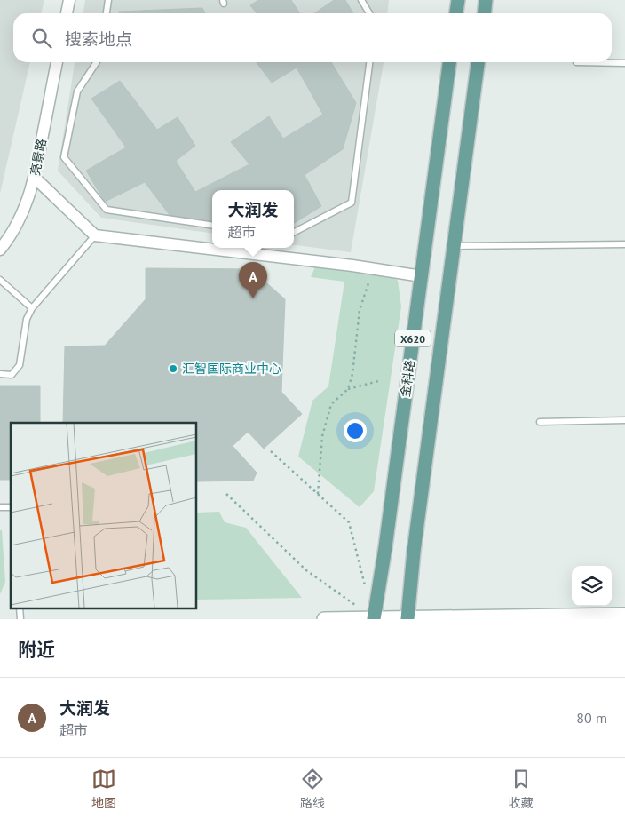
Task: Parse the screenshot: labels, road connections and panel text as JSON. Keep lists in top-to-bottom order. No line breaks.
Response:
{"streets":{"main road":["X620","金科路"],"street":["亮景路"]},"places":["汇智国际商业中心"],"page":{"search":"搜索地点","popup":["大润发","超市"],"pins":"A","heading":"附近","list":[{"mark":"A","name":"大润发","note":"超市","value":"80 m"}],"nav":["地图","路线","收藏"]}}
